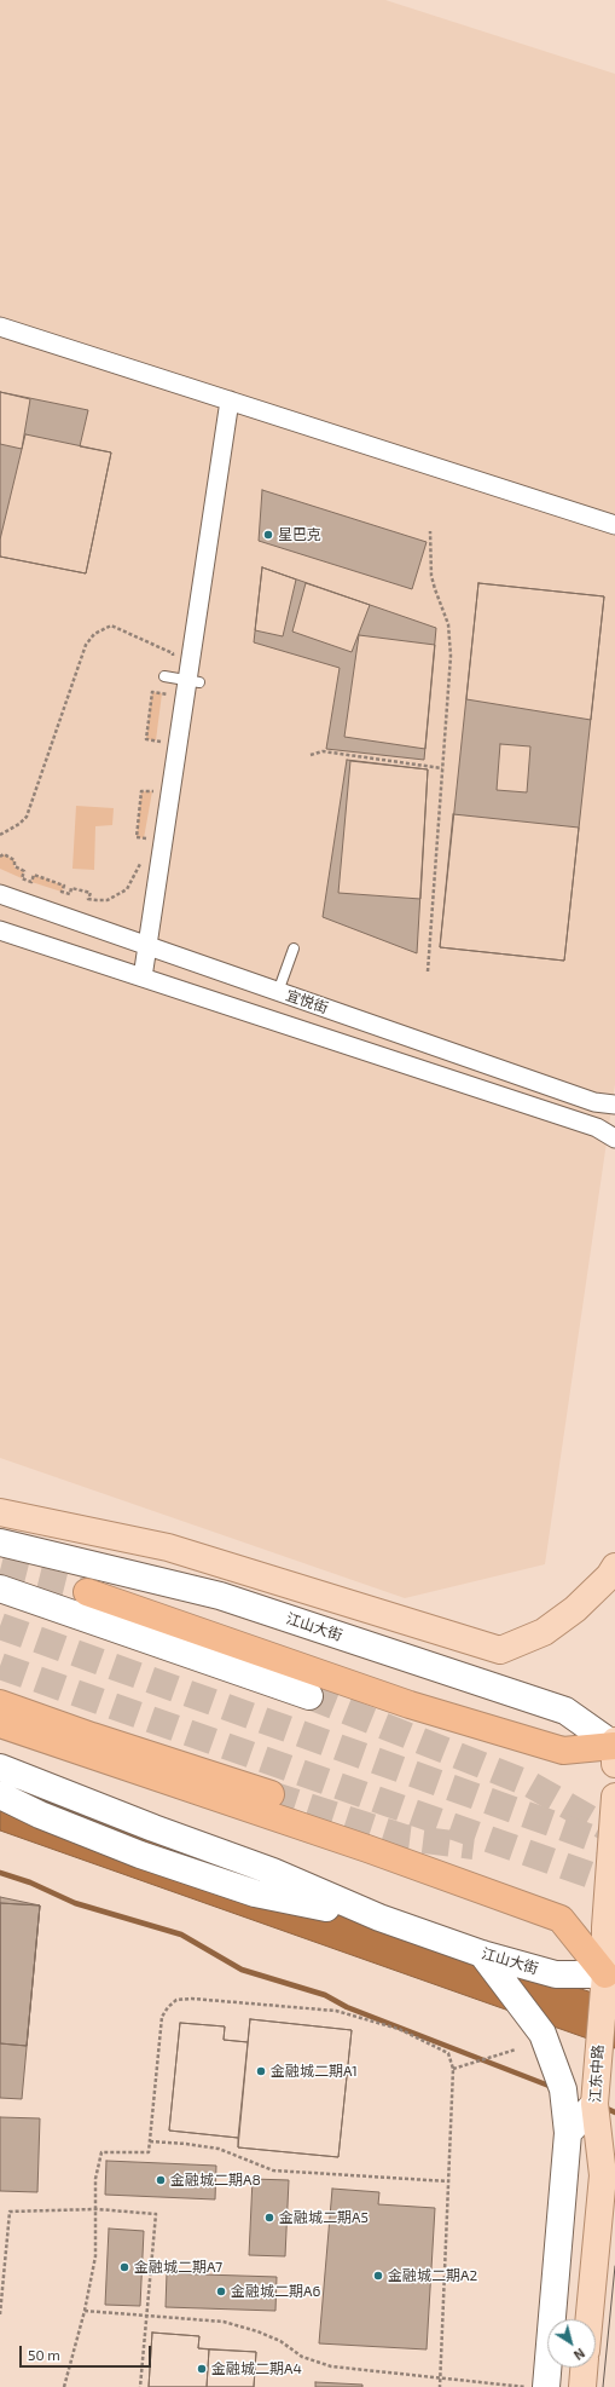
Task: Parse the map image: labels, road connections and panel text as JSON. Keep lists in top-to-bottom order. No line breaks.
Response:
{"streets":{"main road":["江山大街","江东中路"],"street":["宜悦街"]},"crossings":[["江山大街","江东中路"]],"places":["星巴克","金融城二期A1","金融城二期A8","金融城二期A5","金融城二期A7","金融城二期A2","金融城二期A6","金融城二期A4"],"scale_bar":"50 m","north":"bottom right"}
